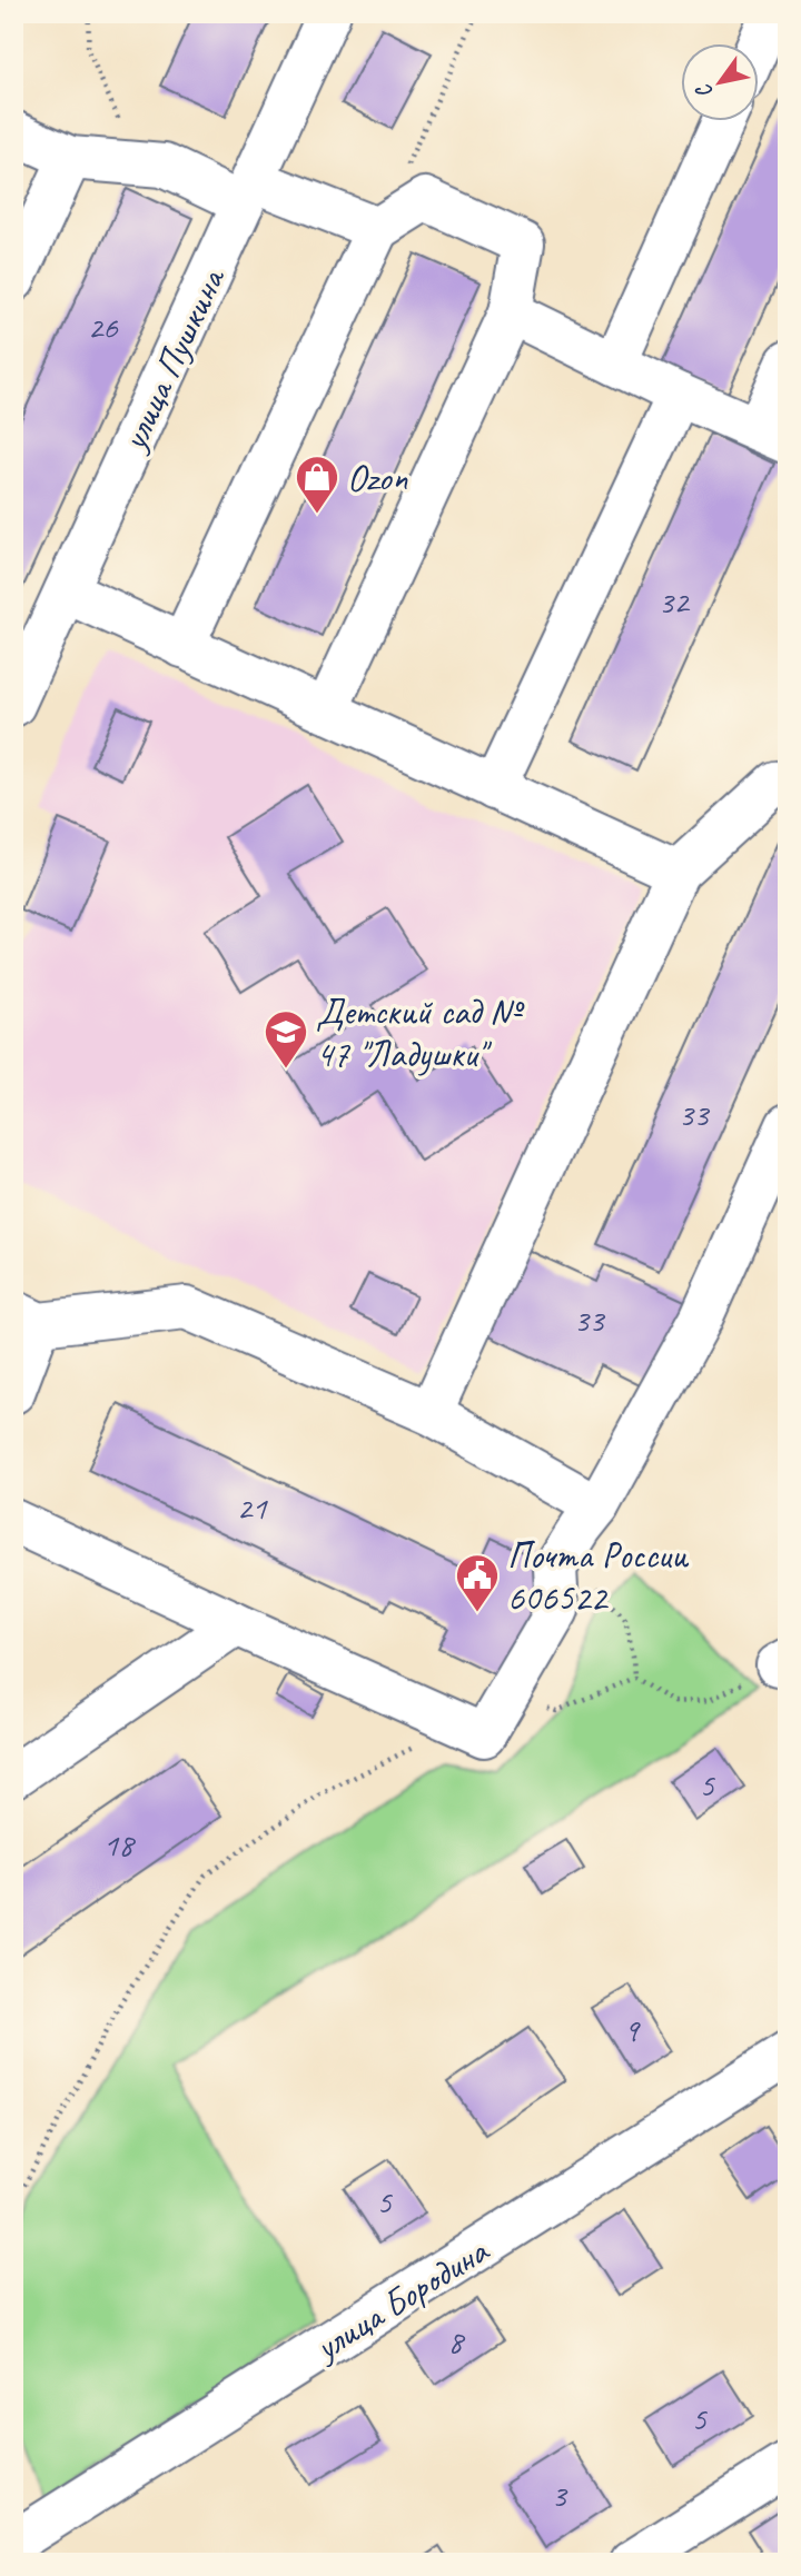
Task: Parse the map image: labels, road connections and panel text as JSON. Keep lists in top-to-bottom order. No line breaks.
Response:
{"streets":{"street":["улица Пушкина","улица Бородина"]},"places":{"shop":["Ozon"],"school or university":["Детский сад № 47 \"Ладушки\""],"public building":["Почта России 606522"]},"house_numbers":["26","32","33","33","21","5","18","9","5","8","5","3"],"north":"bottom left"}
